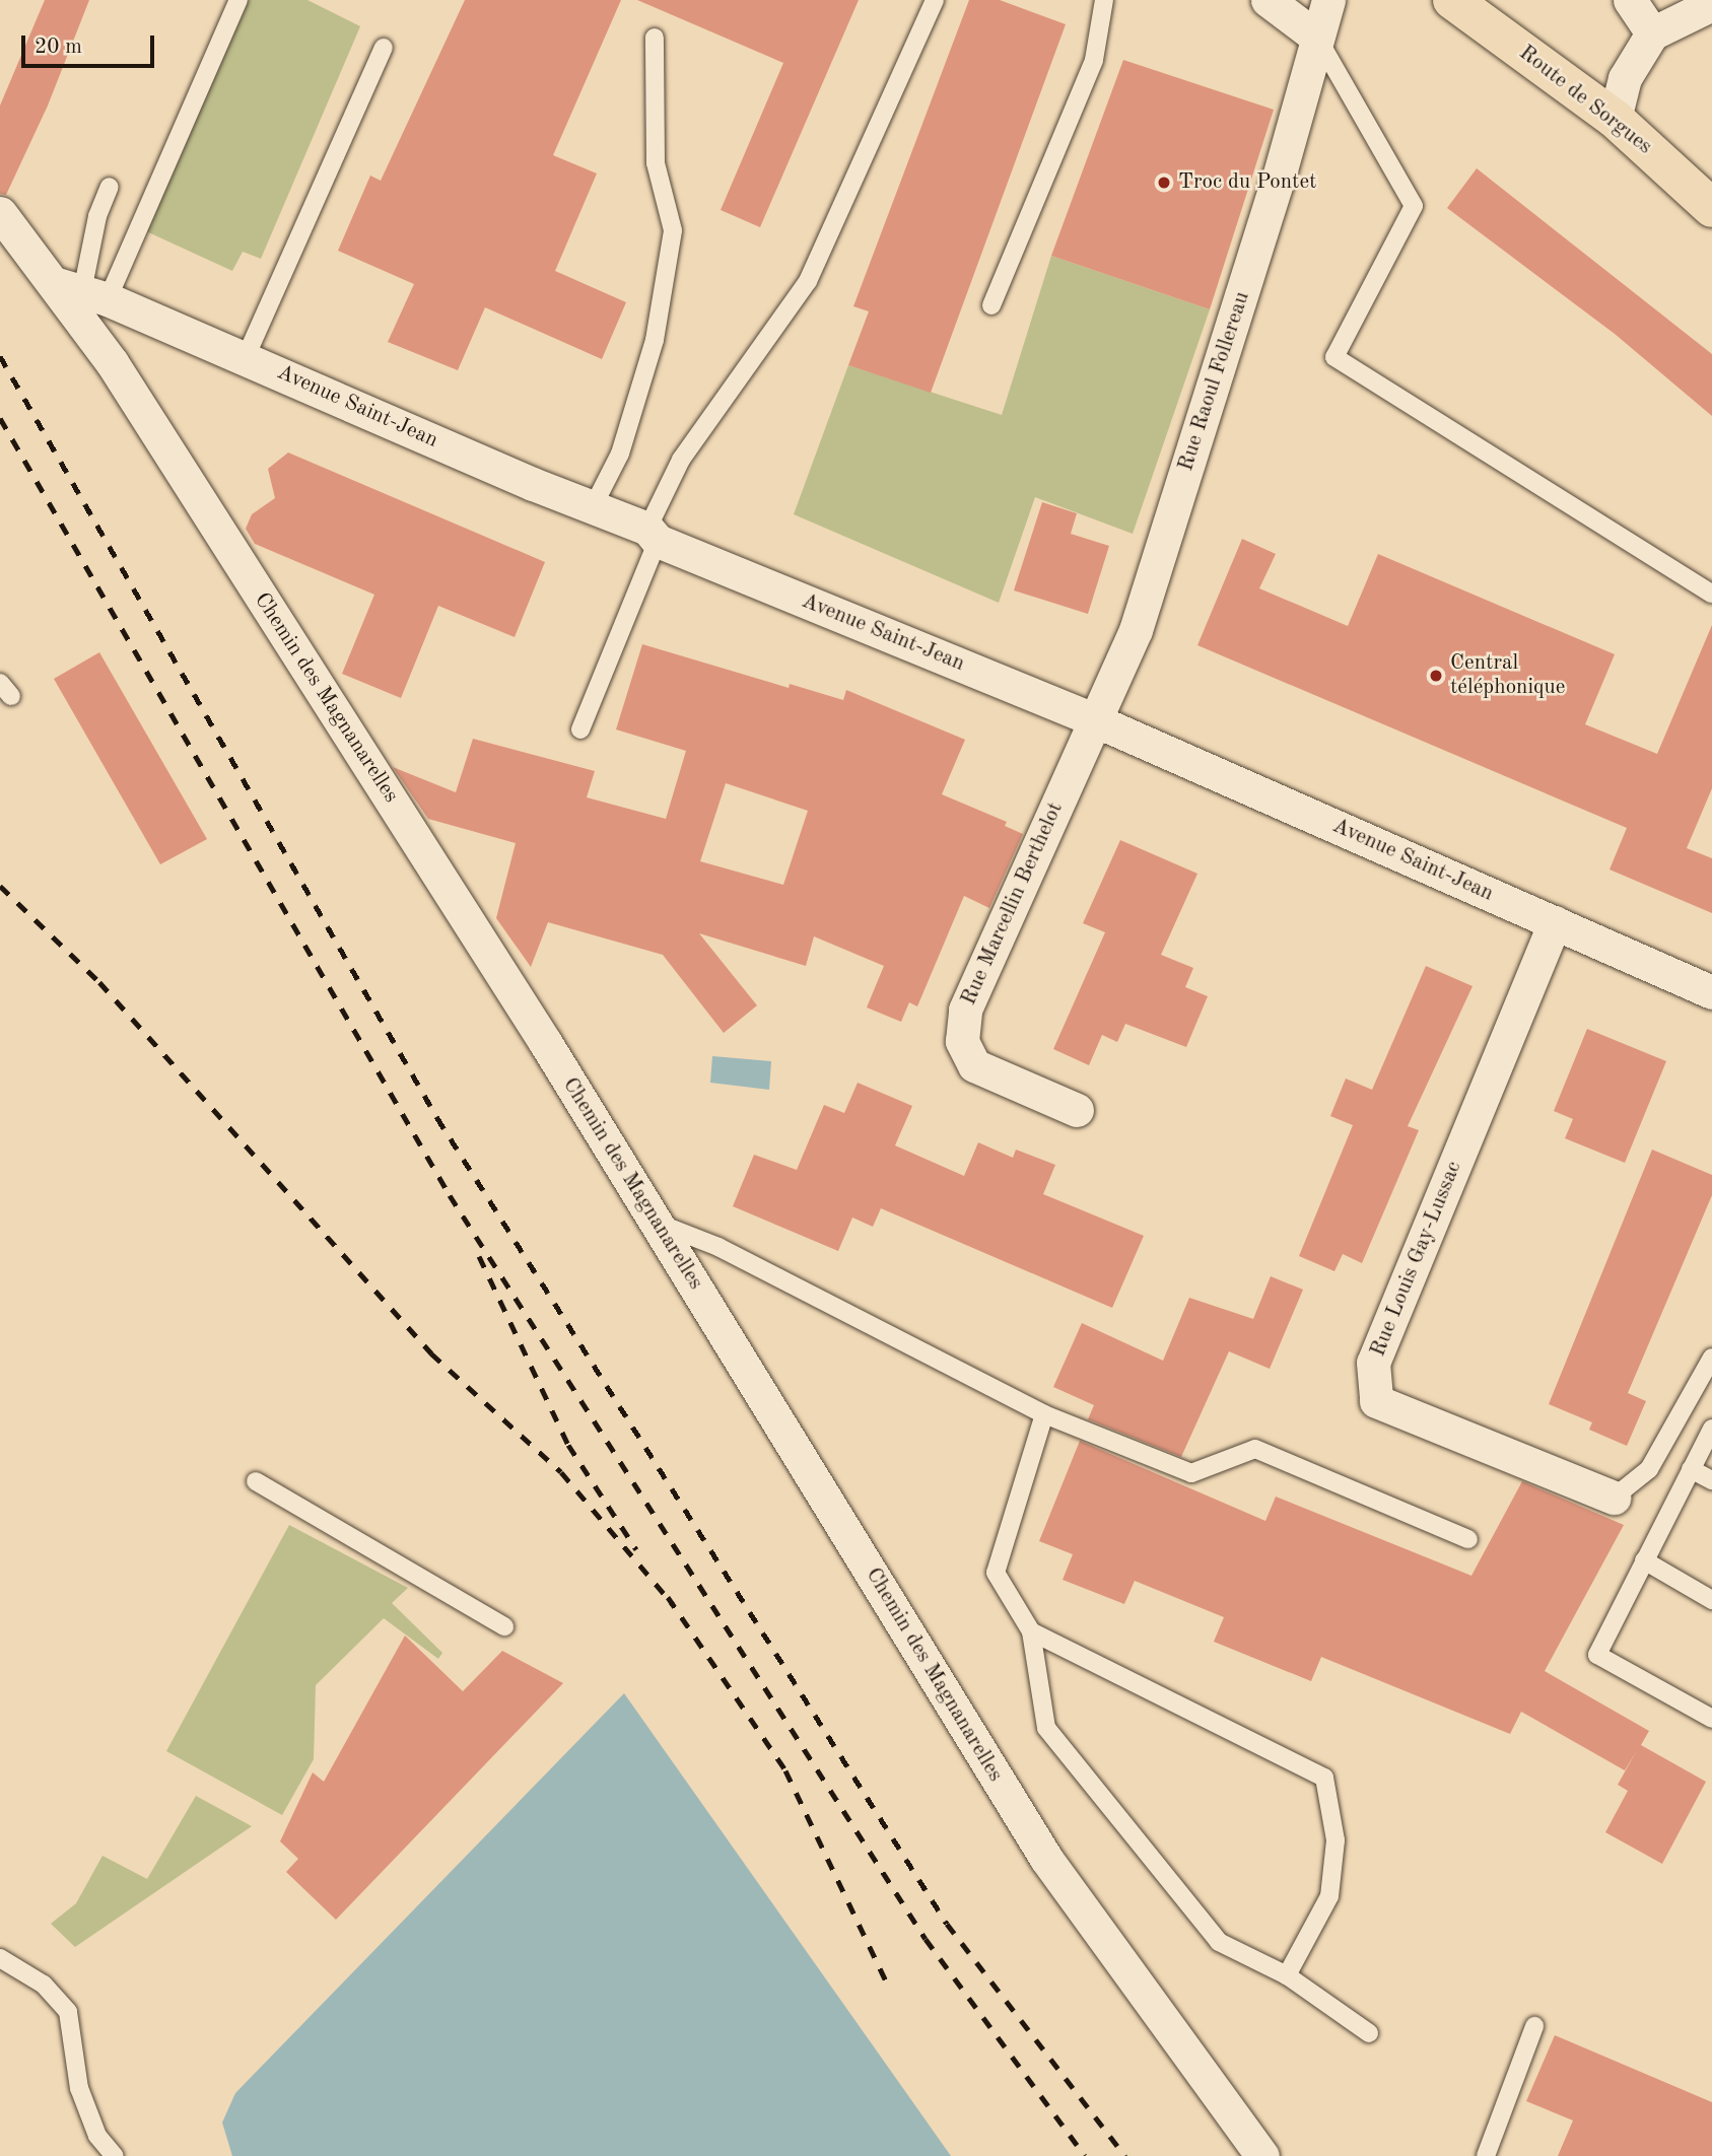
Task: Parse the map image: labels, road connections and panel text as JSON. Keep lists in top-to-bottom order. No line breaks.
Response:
{"streets":{"main road":["Route de Sorgues"],"street":["Rue Raoul Follereau","Avenue Saint-Jean","Chemin des Magnanarelles","Rue Marcellin Berthelot","Rue Louis Gay-Lussac"]},"crossings":[["Rue Raoul Follereau","Avenue Saint-Jean"],["Rue Raoul Follereau","Rue Marcellin Berthelot"],["Avenue Saint-Jean","Chemin des Magnanarelles"],["Avenue Saint-Jean","Rue Marcellin Berthelot"],["Avenue Saint-Jean","Rue Louis Gay-Lussac"]],"places":["Troc du Pontet","Central téléphonique"],"scale_bar":"20 m"}
